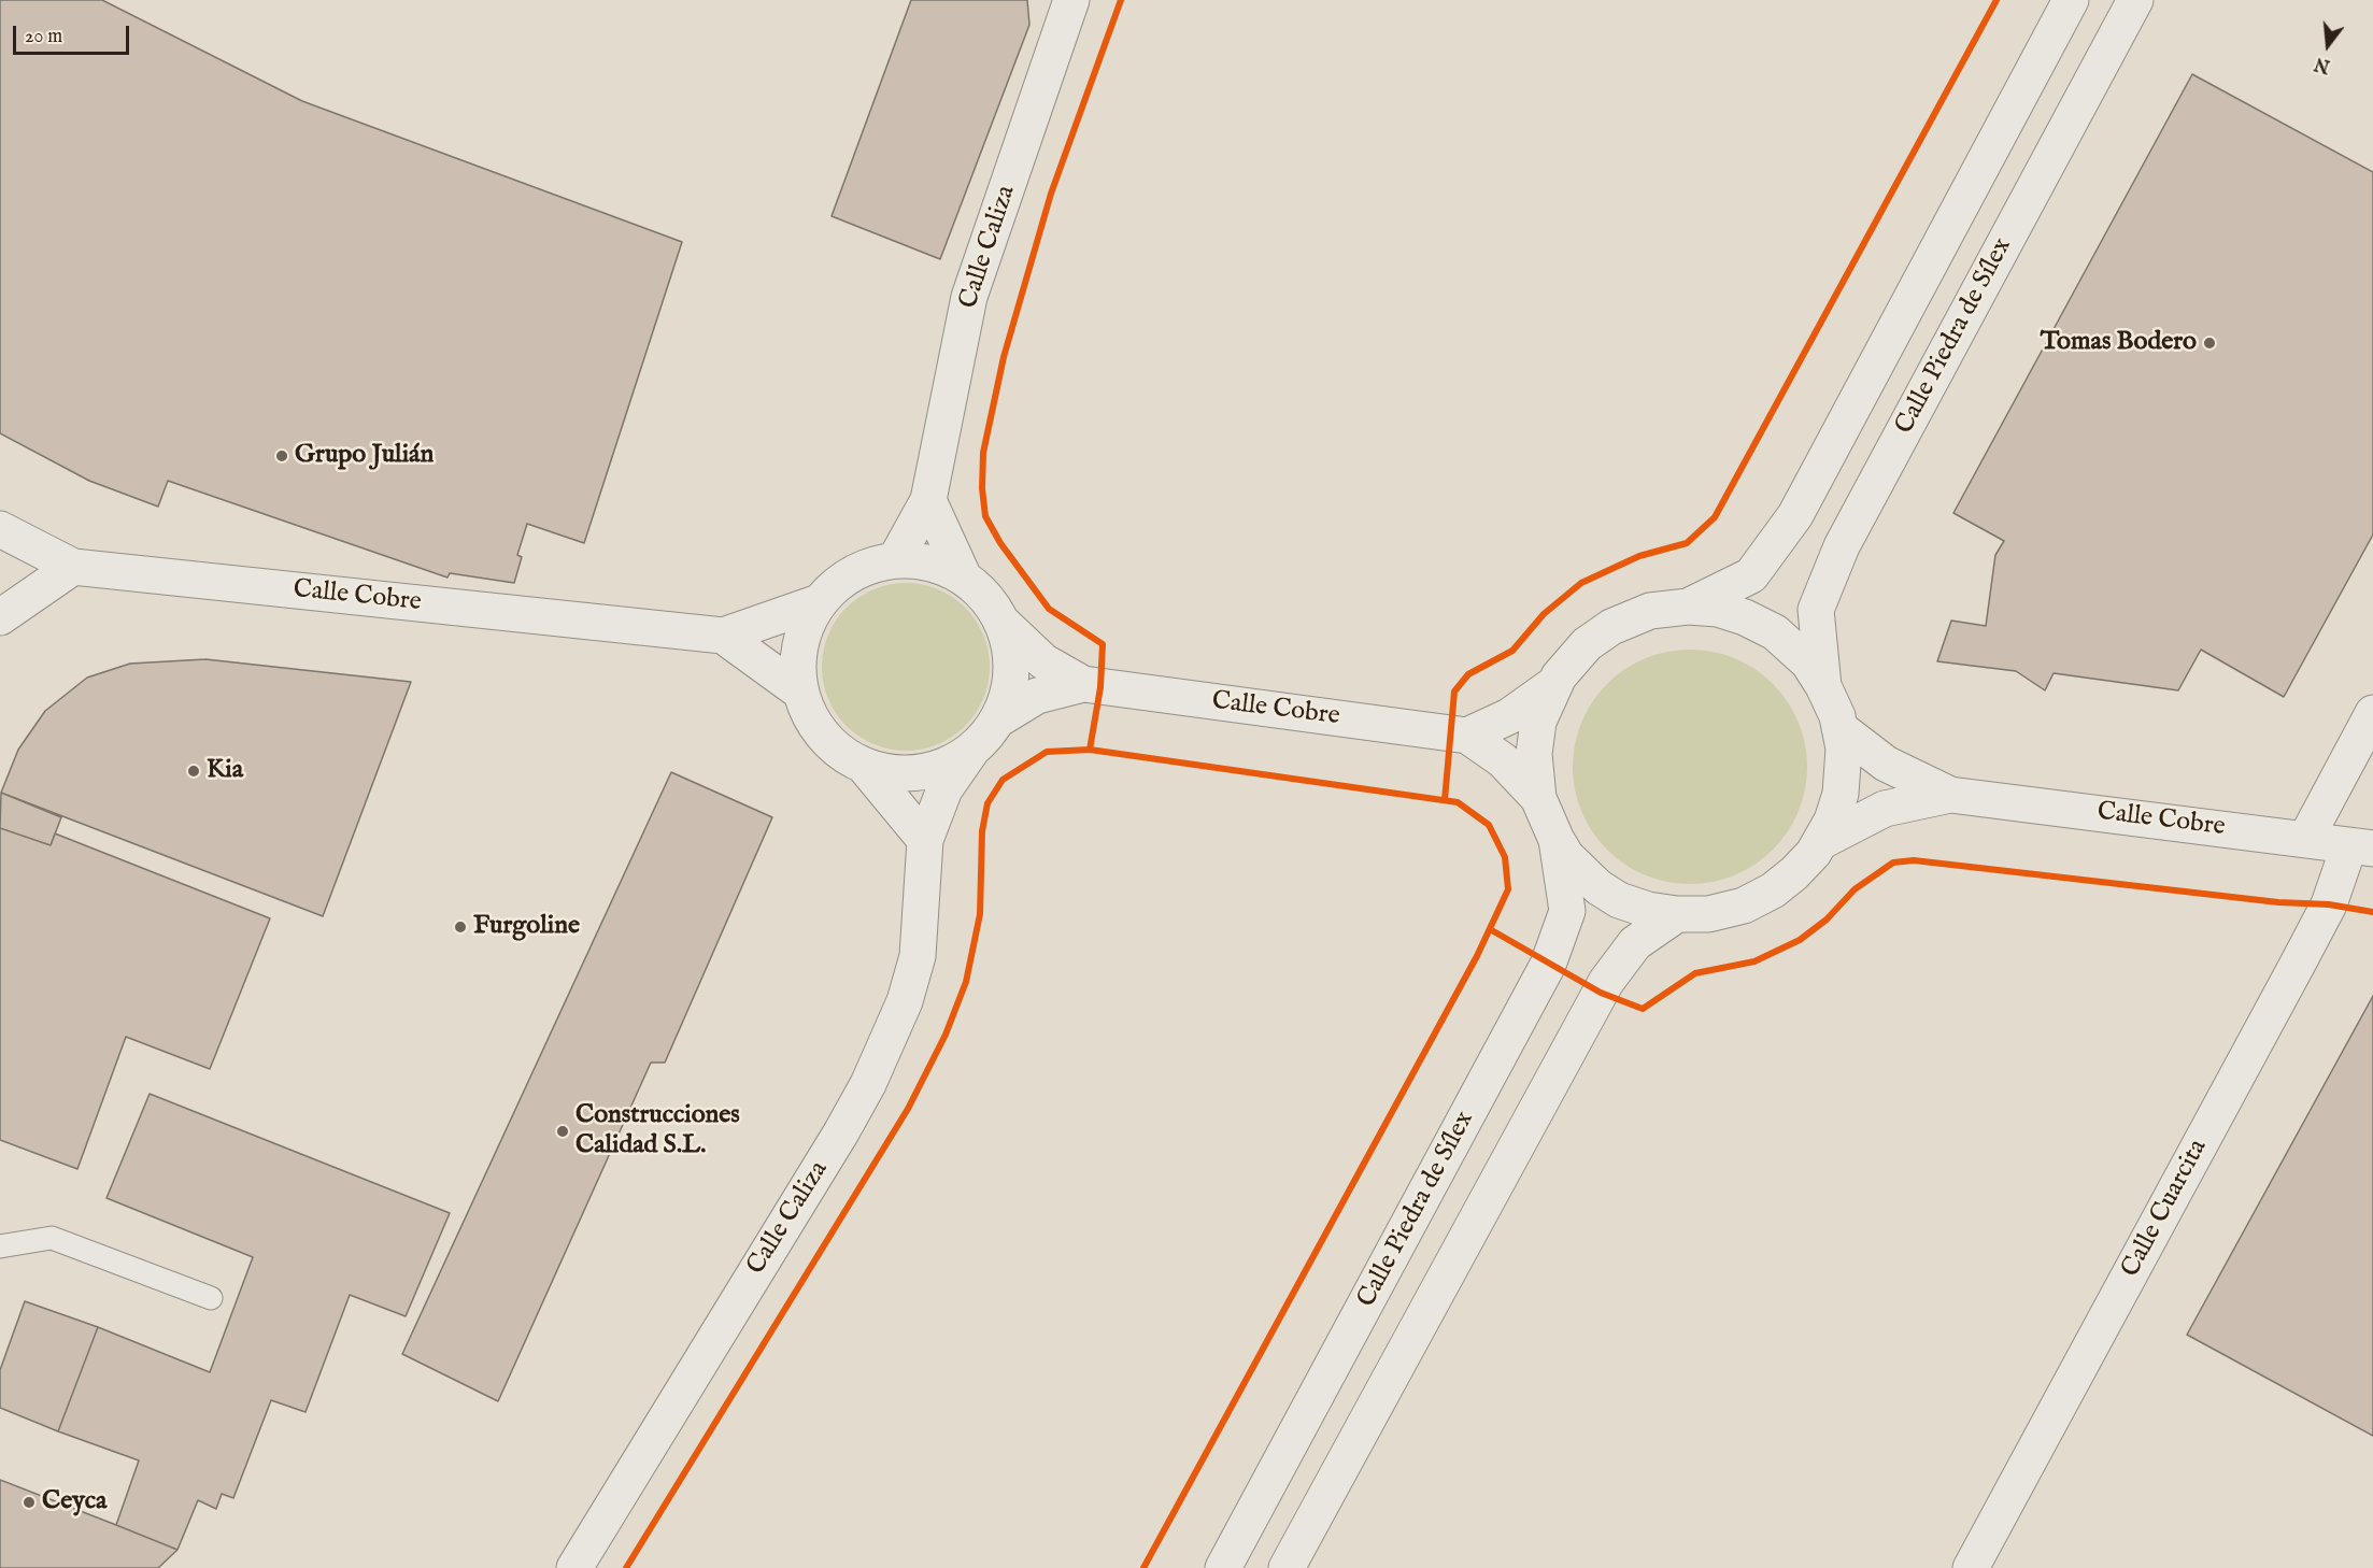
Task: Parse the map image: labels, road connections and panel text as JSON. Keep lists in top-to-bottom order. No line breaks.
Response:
{"streets":{"street":["Calle Caliza","Calle Piedra de Sílex","Calle Cobre","Calle Cuarcita"]},"crossings":[["Calle Caliza","Calle Cobre"],["Calle Cobre","Calle Cuarcita"]],"places":["Tomas Bodero","Grupo Julián","Kia","Furgoline","Construcciones Calidad S.L.","Ceyca"],"scale_bar":"20 m","north":"bottom"}
